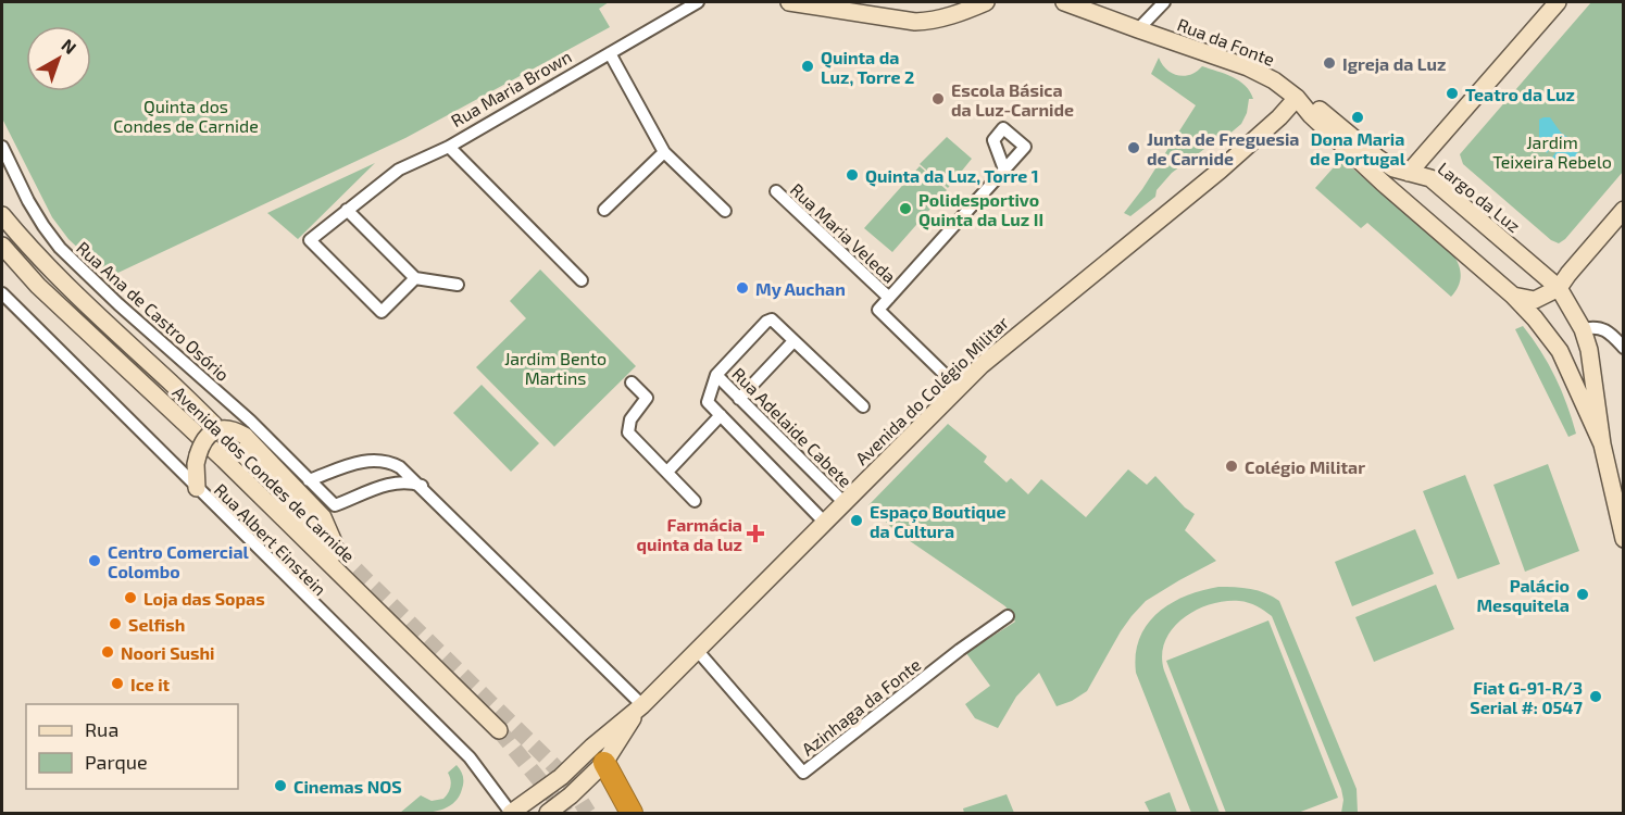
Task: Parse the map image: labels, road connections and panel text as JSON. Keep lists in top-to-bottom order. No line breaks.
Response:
{"streets":{"main road":["Rua da Fonte","Largo da Luz","Avenida do Colégio Militar","Avenida dos Condes de Carnide"],"street":["Rua Maria Brown","Rua Maria Veleda","Rua Ana de Castro Osório","Rua Adelaide Cabete","Rua Albert Einstein","Azinhaga da Fonte"]},"crossings":[["Rua da Fonte","Largo da Luz"],["Rua da Fonte","Avenida do Colégio Militar"],["Rua Maria Veleda","Avenida do Colégio Militar"],["Avenida do Colégio Militar","Rua Adelaide Cabete"],["Avenida do Colégio Militar","Rua Albert Einstein"],["Avenida do Colégio Militar","Azinhaga da Fonte"],["Avenida dos Condes de Carnide","Rua Albert Einstein"]],"parks":["Quinta dos Condes de Carnide","Jardim Teixeira Rebelo","Jardim Bento Martins"],"places":{"other":["Igreja da Luz","Quinta da Luz, Torre 2","Teatro da Luz","Escola Básica da Luz-Carnide","Dona Maria de Portugal","Junta de Freguesia de Carnide","Quinta da Luz, Torre 1","Polidesportivo Quinta da Luz II","My Auchan","Colégio Militar","Espaço Boutique da Cultura","Centro Comercial Colombo","Palácio Mesquitela","Loja das Sopas","Selfish","Noori Sushi","Ice it","Fiat G-91-R/3 Serial #: 0547","Cinemas NOS"],"health":["Farmácia quinta da luz"]},"legend":["Rua","Parque"],"north":"top right"}
